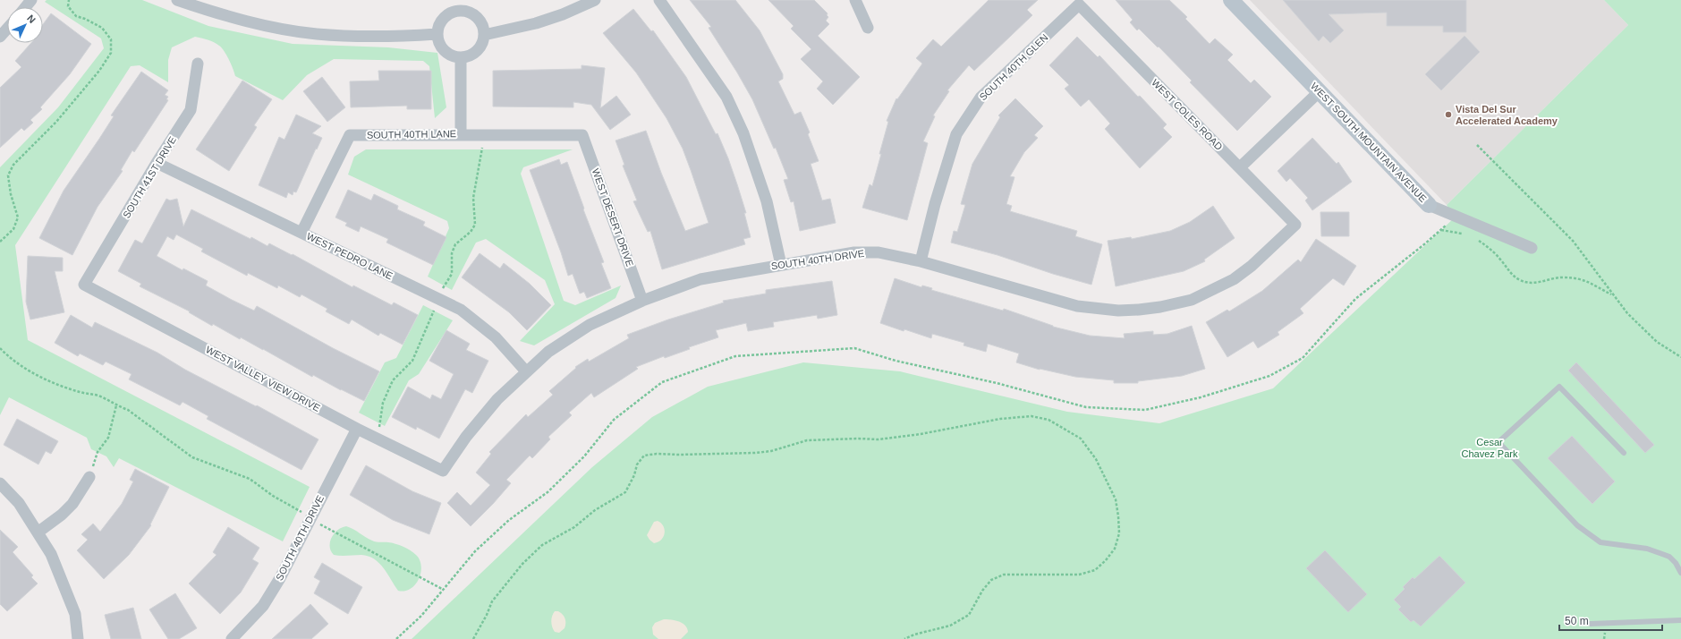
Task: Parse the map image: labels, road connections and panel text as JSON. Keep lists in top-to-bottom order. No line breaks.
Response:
{"streets":{"street":["SOUTH 40TH GLEN","WEST COLES ROAD","SOUTH 40TH LANE","WEST SOUTH MOUNTAIN AVENUE","SOUTH 41ST DRIVE","WEST DESERT DRIVE","WEST PEDRO LANE","SOUTH 40TH DRIVE","WEST VALLEY VIEW DRIVE"]},"crossings":[["SOUTH 40TH GLEN","WEST COLES ROAD"],["SOUTH 40TH GLEN","SOUTH 40TH DRIVE"],["WEST COLES ROAD","SOUTH 40TH DRIVE"],["SOUTH 40TH LANE","WEST DESERT DRIVE"],["SOUTH 40TH LANE","WEST PEDRO LANE"],["SOUTH 41ST DRIVE","WEST PEDRO LANE"],["SOUTH 41ST DRIVE","WEST VALLEY VIEW DRIVE"],["WEST DESERT DRIVE","SOUTH 40TH DRIVE"],["WEST PEDRO LANE","SOUTH 40TH DRIVE"],["SOUTH 40TH DRIVE","WEST VALLEY VIEW DRIVE"]],"parks":["Cesar Chavez Park"],"places":["Vista Del Sur Accelerated Academy"],"scale_bar":"50 m","north":"top right"}
